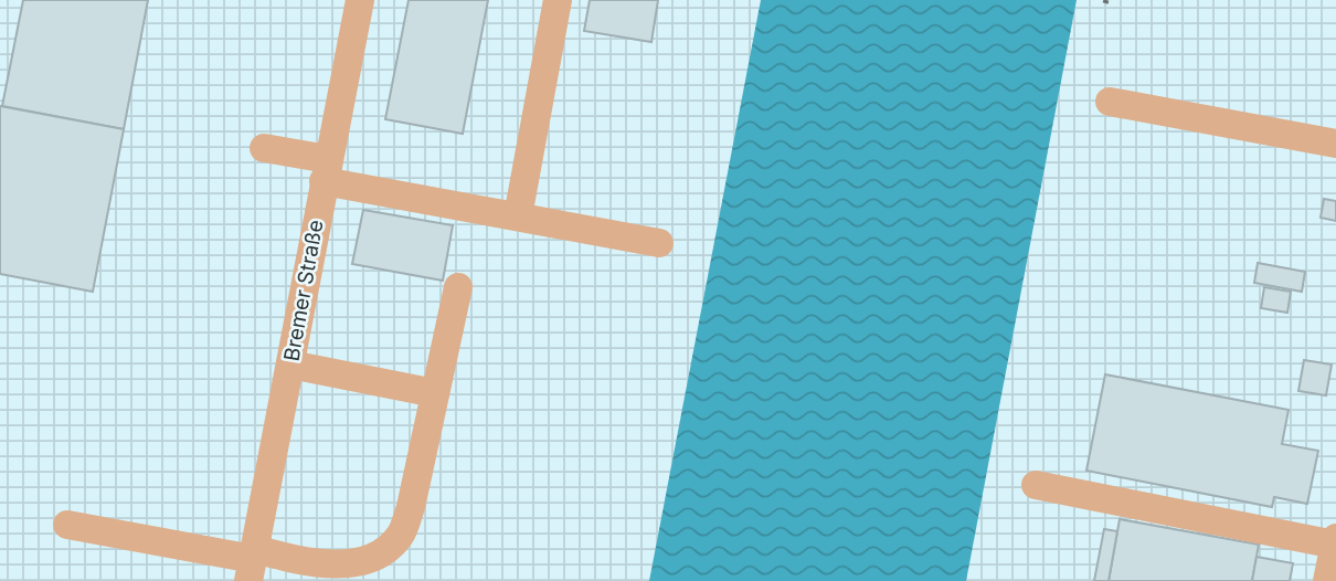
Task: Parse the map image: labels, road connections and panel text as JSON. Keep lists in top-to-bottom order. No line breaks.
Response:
{"streets":{"street":["Bremer Straße"]}}
